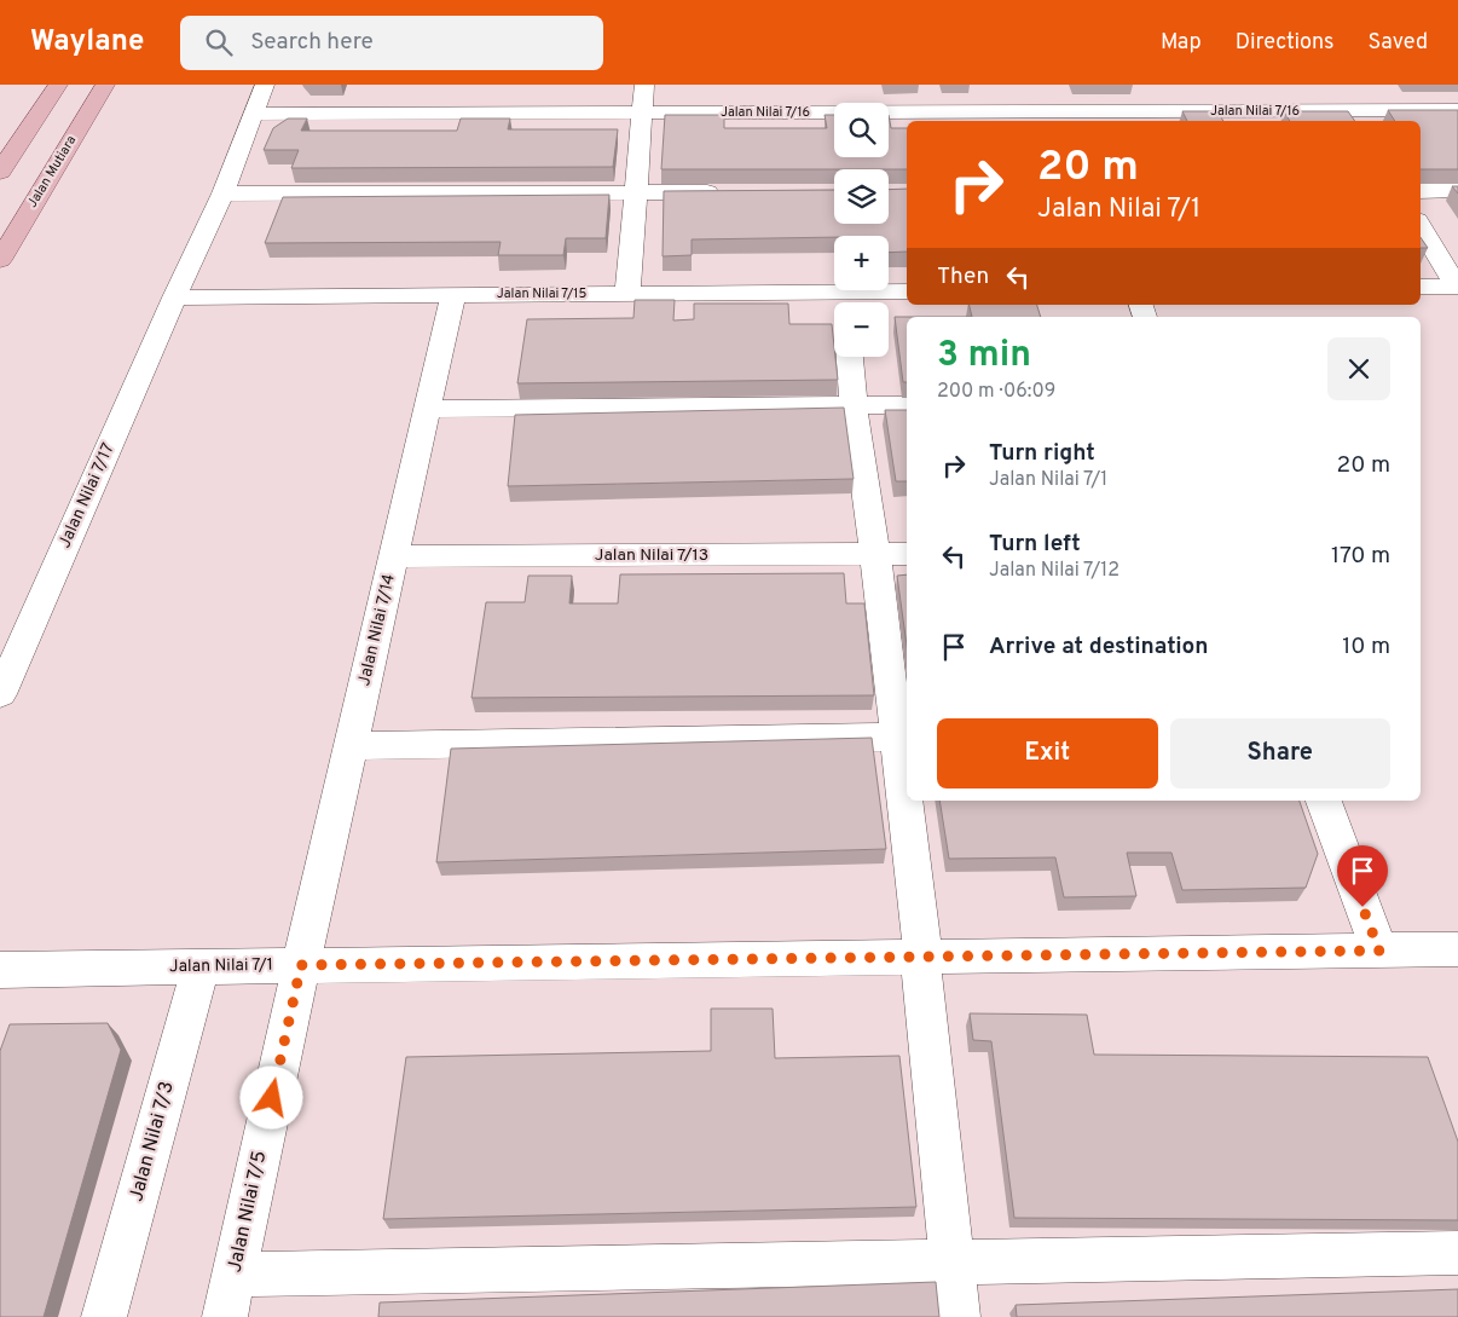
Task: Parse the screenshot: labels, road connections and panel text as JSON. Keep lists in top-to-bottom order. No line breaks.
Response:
{"streets":{"main road":["Jalan Mutiara"],"street":["Jalan Nilai 7/16","Jalan Nilai 7/15","Jalan Nilai 7/17","Jalan Nilai 7/13","Jalan Nilai 7/14","Jalan Nilai 7/1","Jalan Nilai 7/3","Jalan Nilai 7/5"]},"crossings":[["Jalan Nilai 7/16","Jalan Nilai 7/17"],["Jalan Nilai 7/15","Jalan Nilai 7/17"],["Jalan Nilai 7/15","Jalan Nilai 7/14"],["Jalan Nilai 7/13","Jalan Nilai 7/14"],["Jalan Nilai 7/14","Jalan Nilai 7/1"],["Jalan Nilai 7/14","Jalan Nilai 7/5"],["Jalan Nilai 7/1","Jalan Nilai 7/3"],["Jalan Nilai 7/1","Jalan Nilai 7/5"]],"page":{"header":"Waylane","search":"Search here","nav":["Map","Directions","Saved"],"map_buttons":["+","−"],"turn":["20 m","Jalan Nilai 7/1"],"then":"Then","heading":["3 min","200 m · 06:09"],"list":[{"name":"Turn right","note":"Jalan Nilai 7/1","value":"20 m"},{"name":"Turn left","note":"Jalan Nilai 7/12","value":"170 m"},{"name":"Arrive at destination","value":"10 m"}],"buttons":["Exit","Share"]}}
